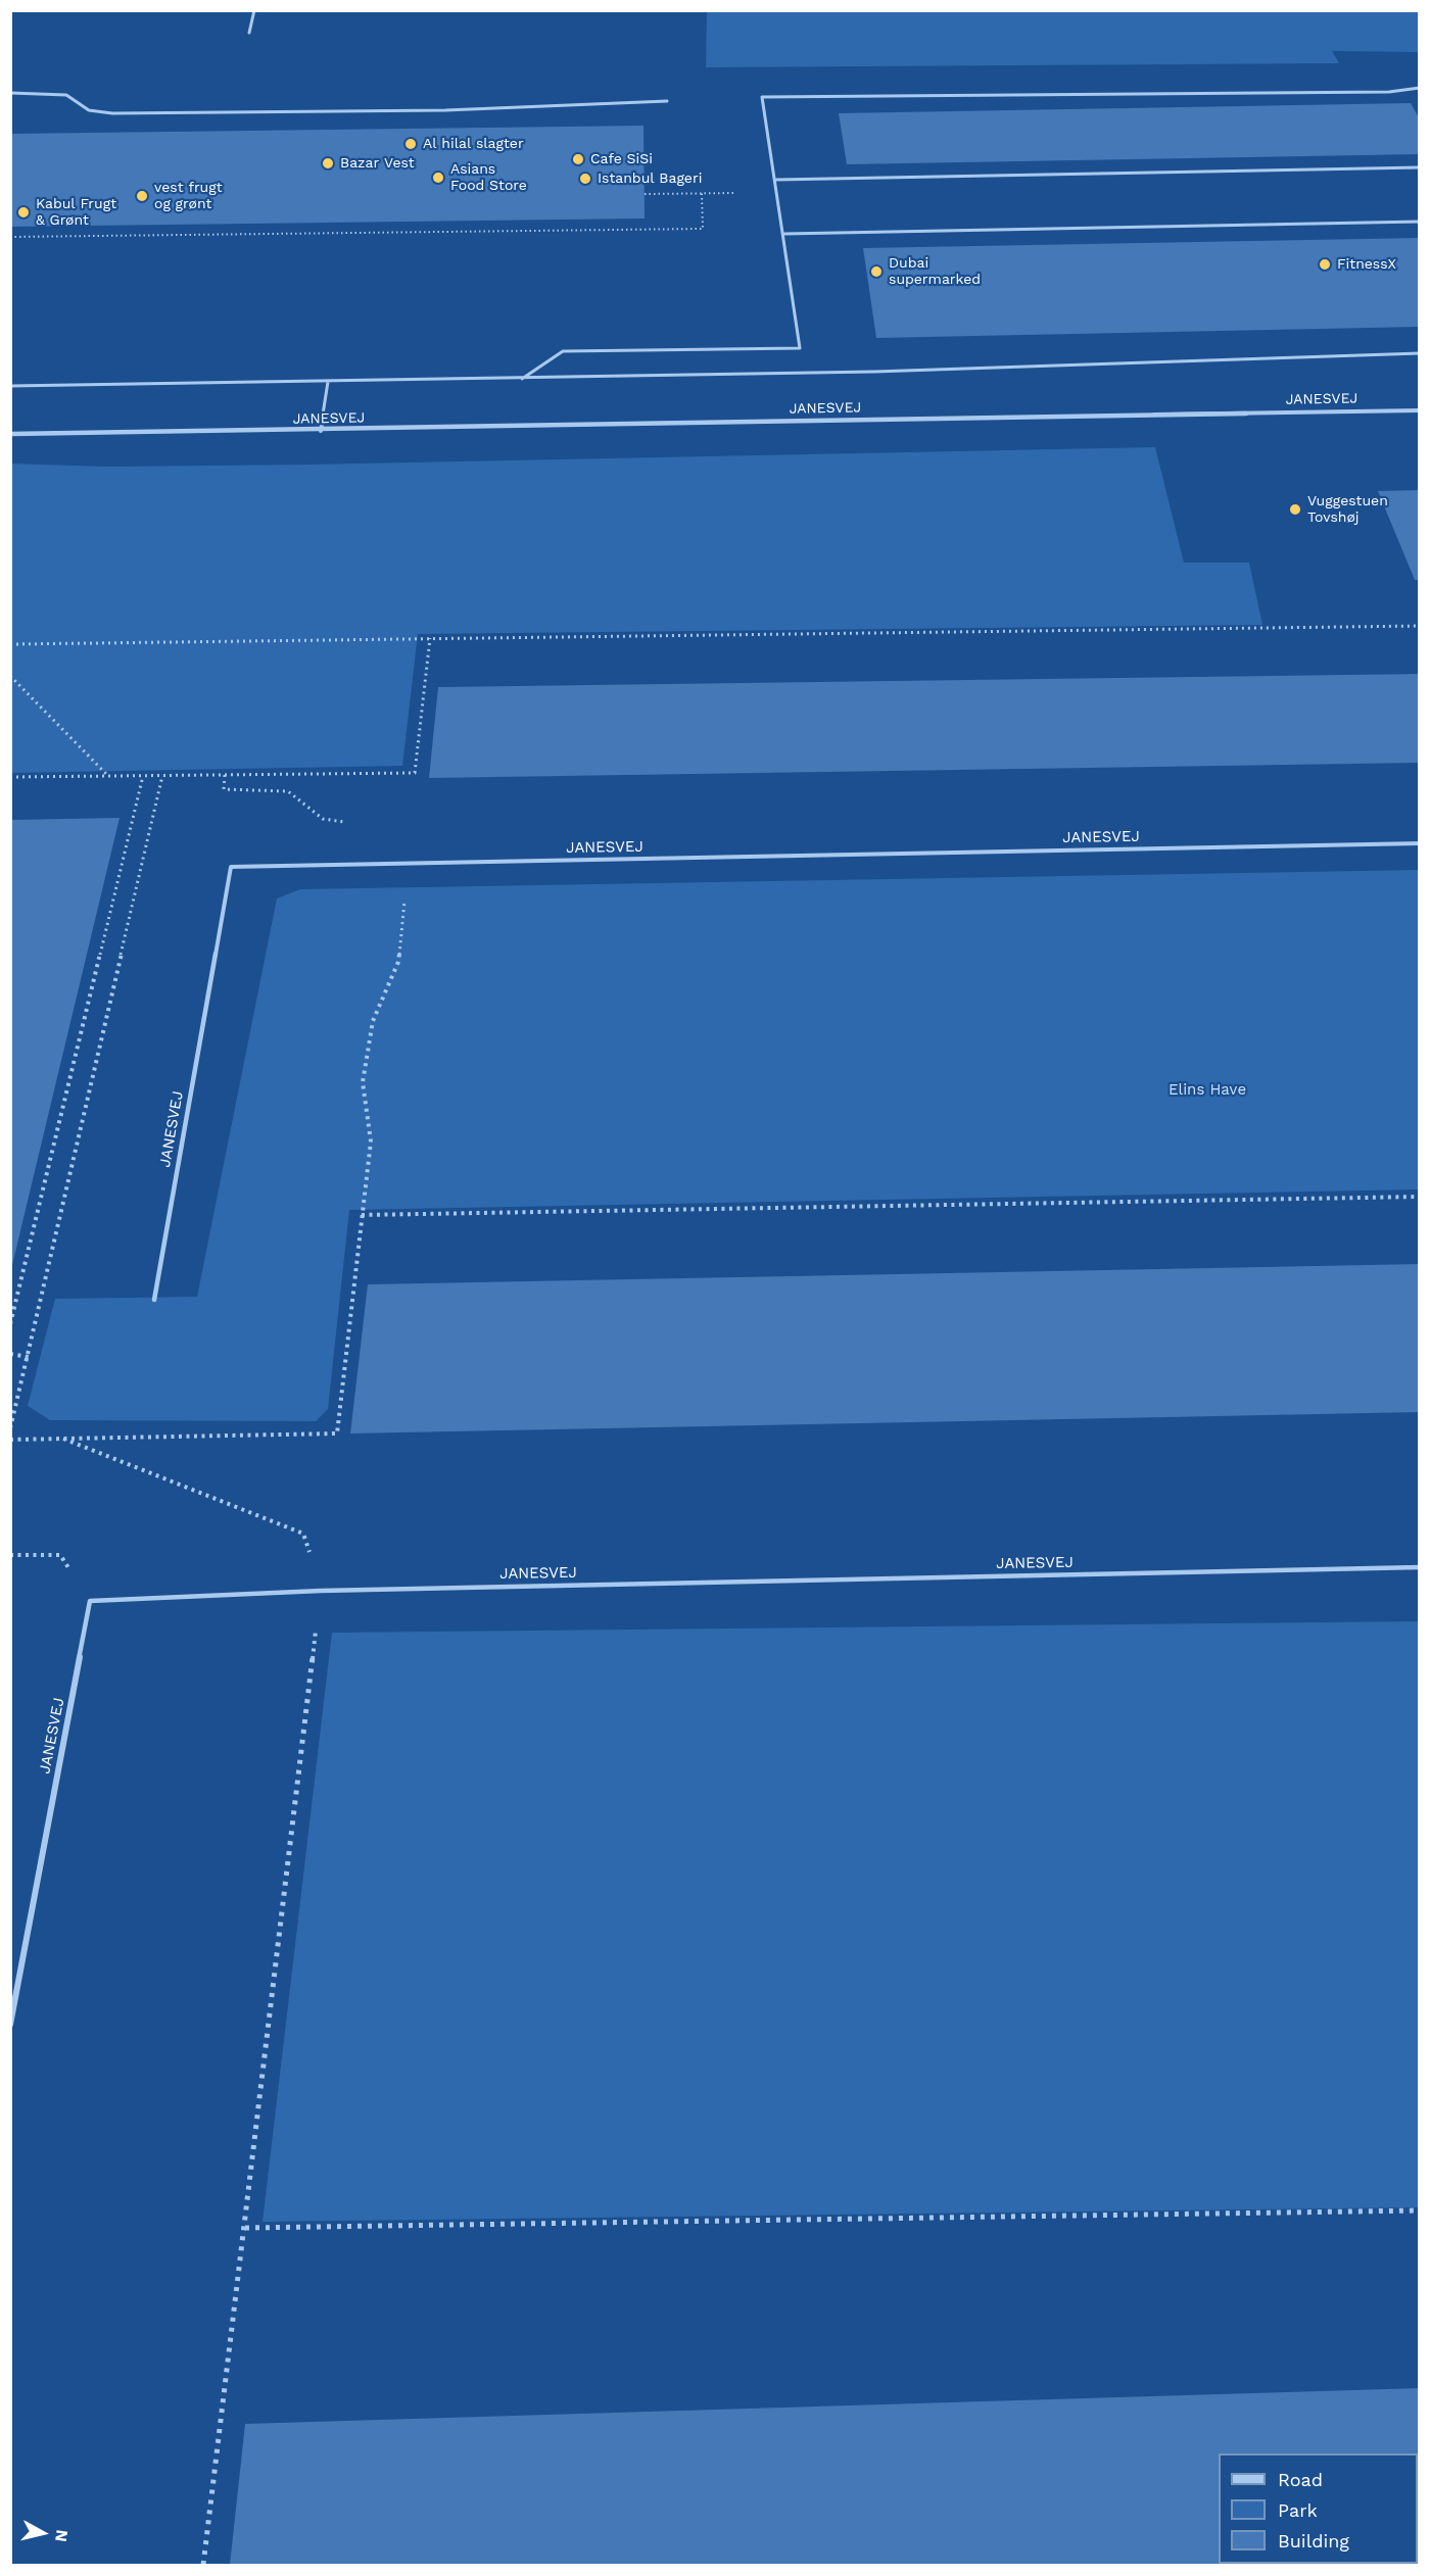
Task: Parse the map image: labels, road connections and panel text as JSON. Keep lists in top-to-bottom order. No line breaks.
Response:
{"streets":{"street":["JANESVEJ"]},"parks":["Elins Have"],"places":["Al hilal slagter","Cafe SiSi","Bazar Vest","Asians Food Store","Istanbul Bageri","vest frugt og grønt","Kabul Frugt & Grønt","FitnessX","Dubai supermarked","Vuggestuen Tovshøj"],"legend":["Road","Park","Building"],"north":"right"}
